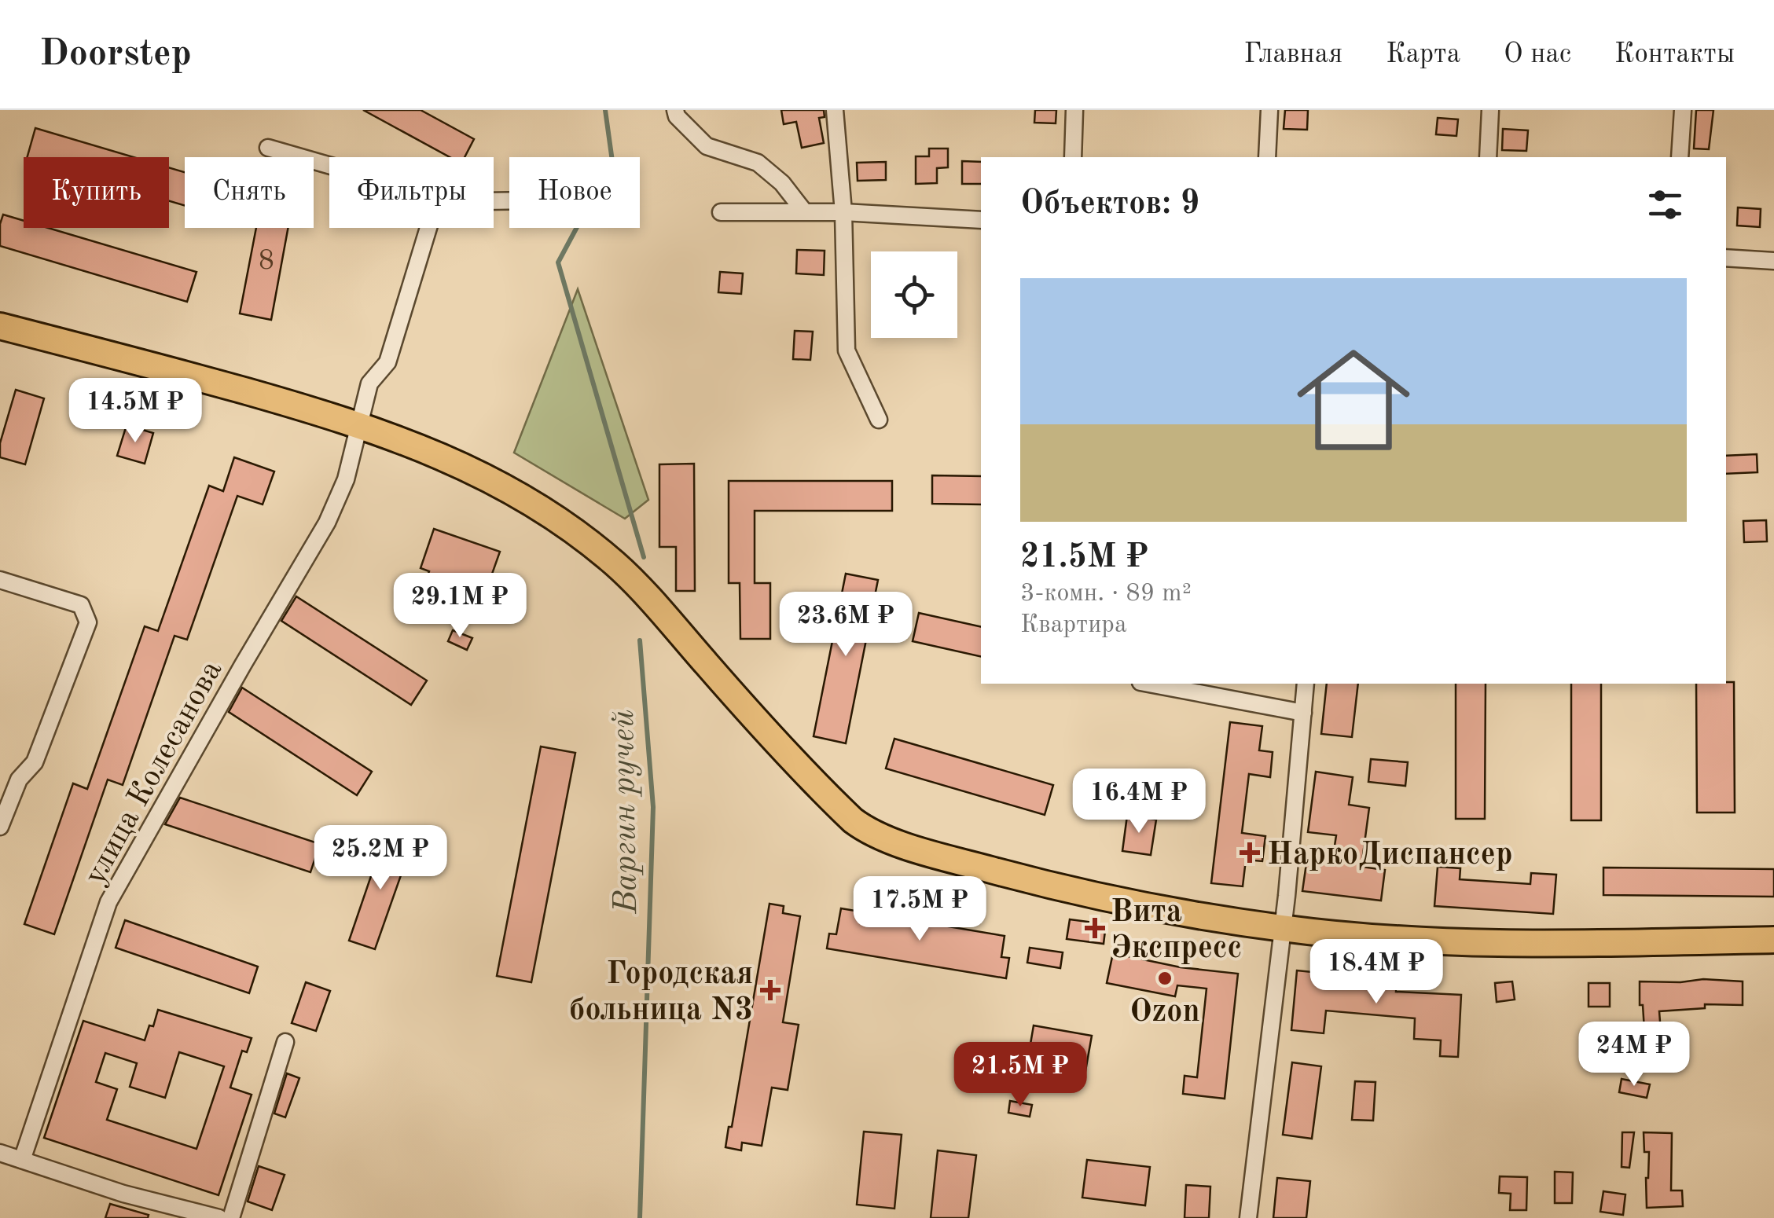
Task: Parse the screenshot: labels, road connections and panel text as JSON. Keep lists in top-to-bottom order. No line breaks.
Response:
{"streets":{"street":["улица Колесанова"]},"water":["Варгин ручей"],"places":{"health":["НаркоДиспансер","Вита Экспресс","Городская больница N3"],"other":["Ozon"]},"house_numbers":["8"],"page":{"header":"Doorstep","nav":["Главная","Карта","О нас","Контакты"],"chip":["Купить","Снять","Фильтры","Новое"],"heading":"Объектов: 9","list":[{"name":"21.5M ₽","note":"3-комн. · 89 m² · Квартира"}],"price":["14.5M ₽","29.1M ₽","23.6M ₽","16.4M ₽","25.2M ₽","17.5M ₽","18.4M ₽","24M ₽","21.5M ₽"]}}
